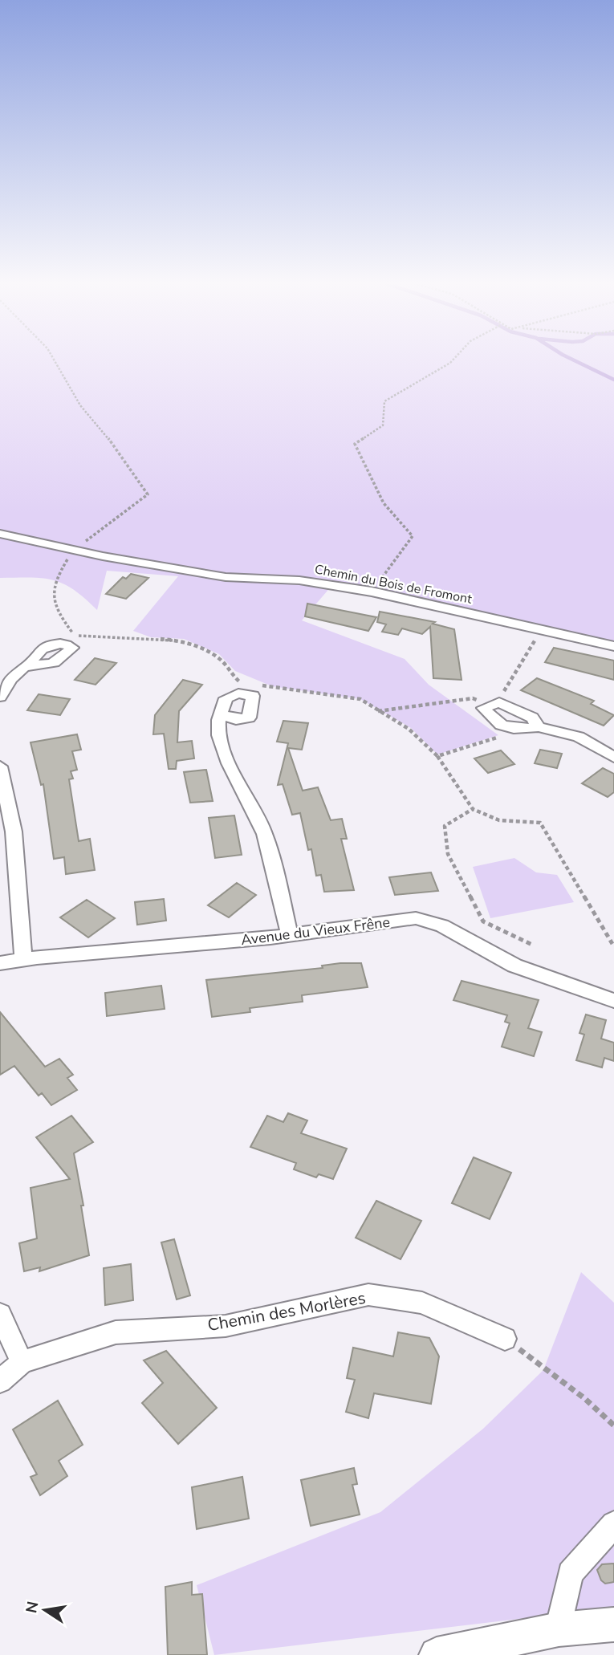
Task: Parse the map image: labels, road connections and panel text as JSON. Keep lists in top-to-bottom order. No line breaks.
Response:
{"streets":{"street":["Chemin du Bois de Fromont","Avenue du Vieux Frêne","Chemin des Morlères"]},"north":"left"}
